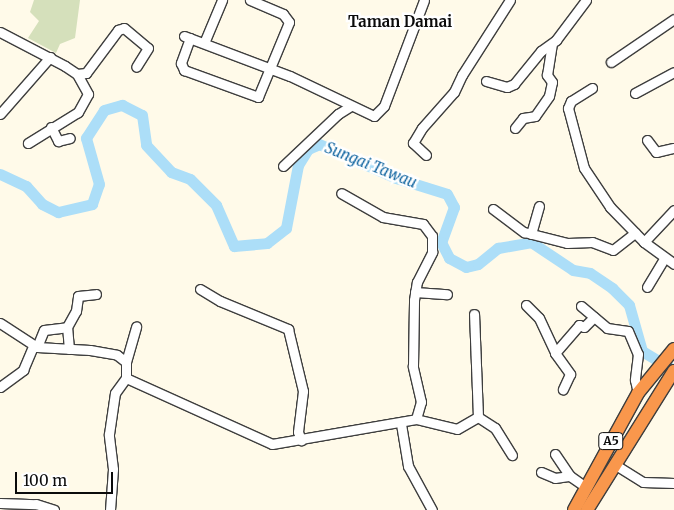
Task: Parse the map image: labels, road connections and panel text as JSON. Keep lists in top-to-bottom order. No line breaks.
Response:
{"streets":{"highway":["A5"]},"districts":["Taman Damai"],"water":["Sungai Tawau"],"scale_bar":"100 m"}
